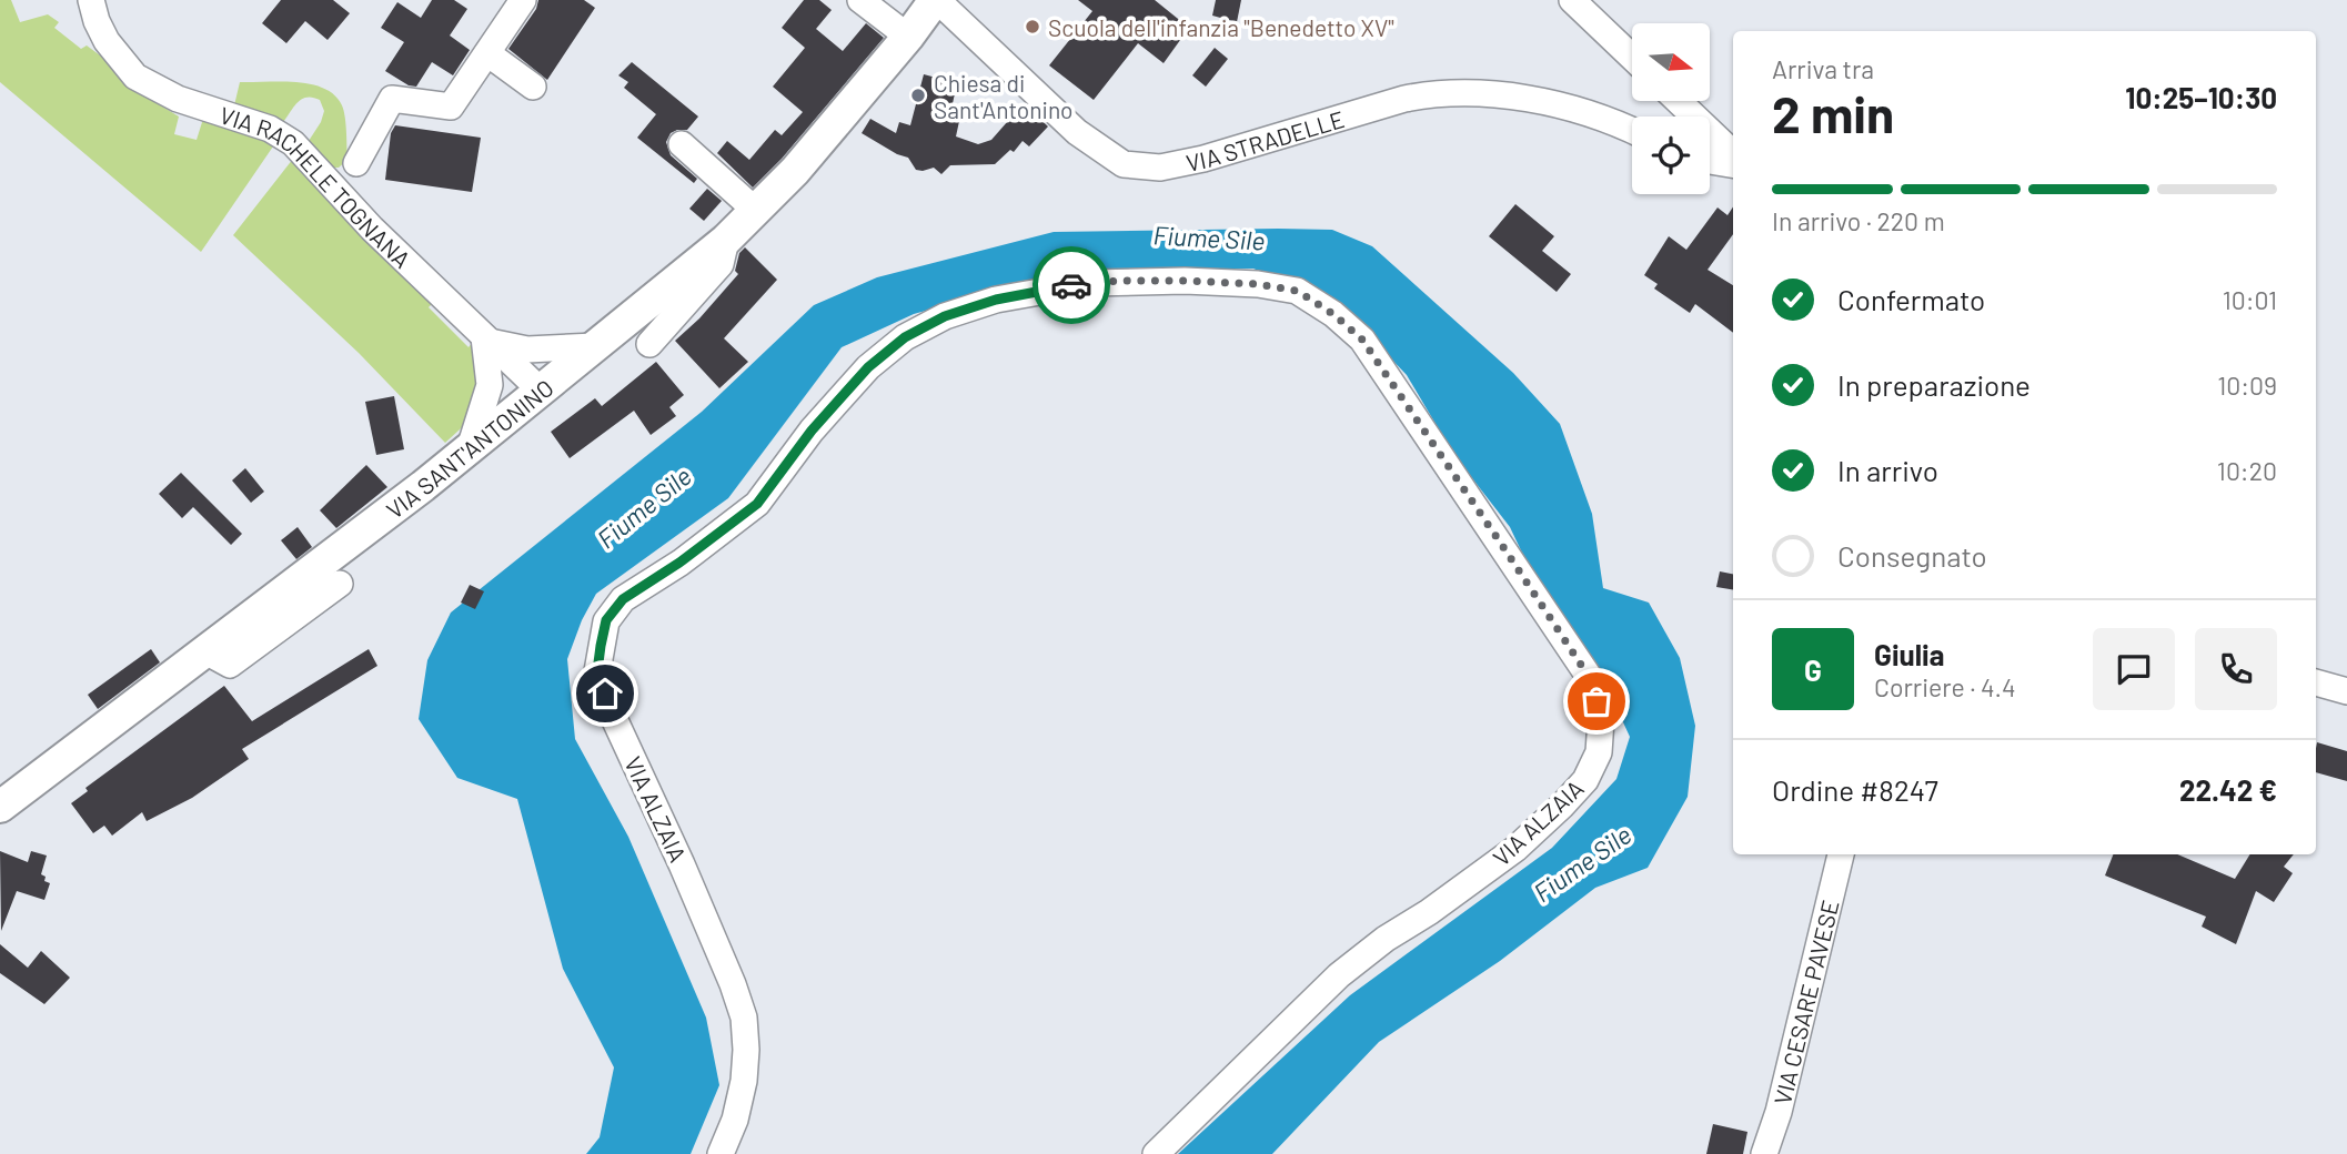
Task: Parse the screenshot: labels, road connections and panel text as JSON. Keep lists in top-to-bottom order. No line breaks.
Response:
{"streets":{"main road":["VIA SANT'ANTONINO"],"street":["VIA STRADELLE","VIA RACHELE TOGNANA","VIA ALZAIA","VIA CESARE PAVESE"]},"crossings":[["VIA STRADELLE","VIA SANT'ANTONINO"],["VIA RACHELE TOGNANA","VIA SANT'ANTONINO"]],"water":["Fiume Sile"],"places":["Scuola dell'infanzia \"Benedetto XV\"","Chiesa di Sant'Antonino"],"north":"right","page":{"heading":["2 min","Arriva tra","10:25–10:30"],"panel":["Giulia","Corriere · 4.4","Ordine #8247","22.42 €"],"bar":"In arrivo · 220 m","list":[["Confermato","10:01"],["In preparazione","10:09"],["In arrivo","10:20"],"Consegnato"],"round":"G"}}
